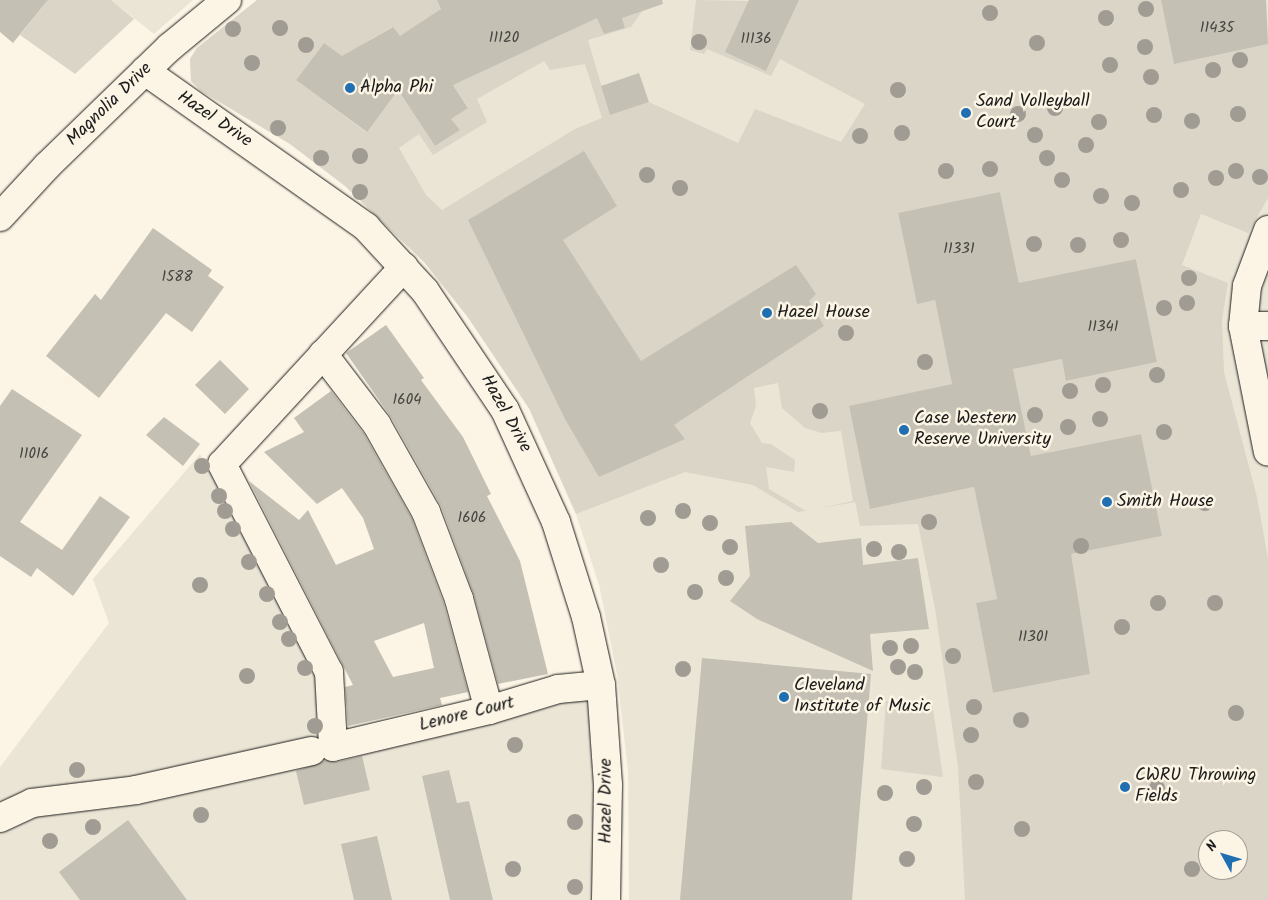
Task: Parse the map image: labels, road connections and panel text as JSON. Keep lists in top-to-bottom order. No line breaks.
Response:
{"streets":{"street":["Magnolia Drive","Hazel Drive","Lenore Court"]},"crossings":[["Magnolia Drive","Hazel Drive"],["Hazel Drive","Lenore Court"]],"places":["Alpha Phi","Sand Volleyball Court","Hazel House","Case Western Reserve University","Smith House","Cleveland Institute of Music","CWRU Throwing Fields"],"house_numbers":["11435","11120","11136","11331","1588","11341","1604","11016","1606","11301"],"north":"top left"}
